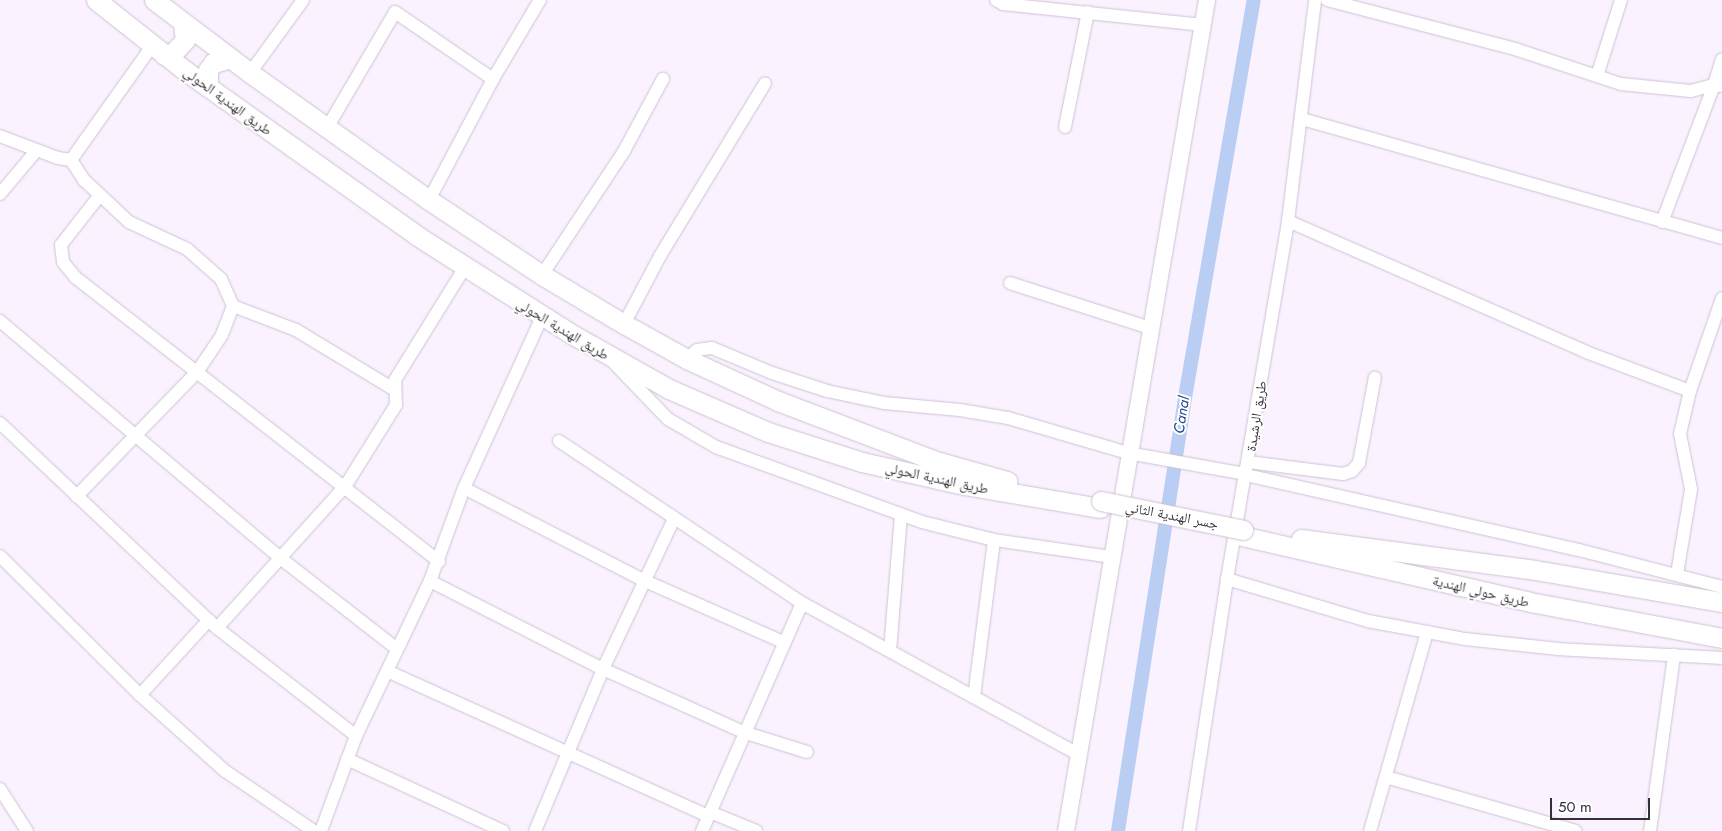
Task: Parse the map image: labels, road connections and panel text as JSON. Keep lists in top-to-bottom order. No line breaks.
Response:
{"streets":{"highway":["طريق الهندية الحولي","جسر الهندية الثاني","طريق حولي الهندية"],"street":["طريق الرشيدة"]},"crossings":[["طريق الهندية الحولي","جسر الهندية الثاني"],["جسر الهندية الثاني","طريق حولي الهندية"]],"water":["Canal"],"scale_bar":"50 m"}
